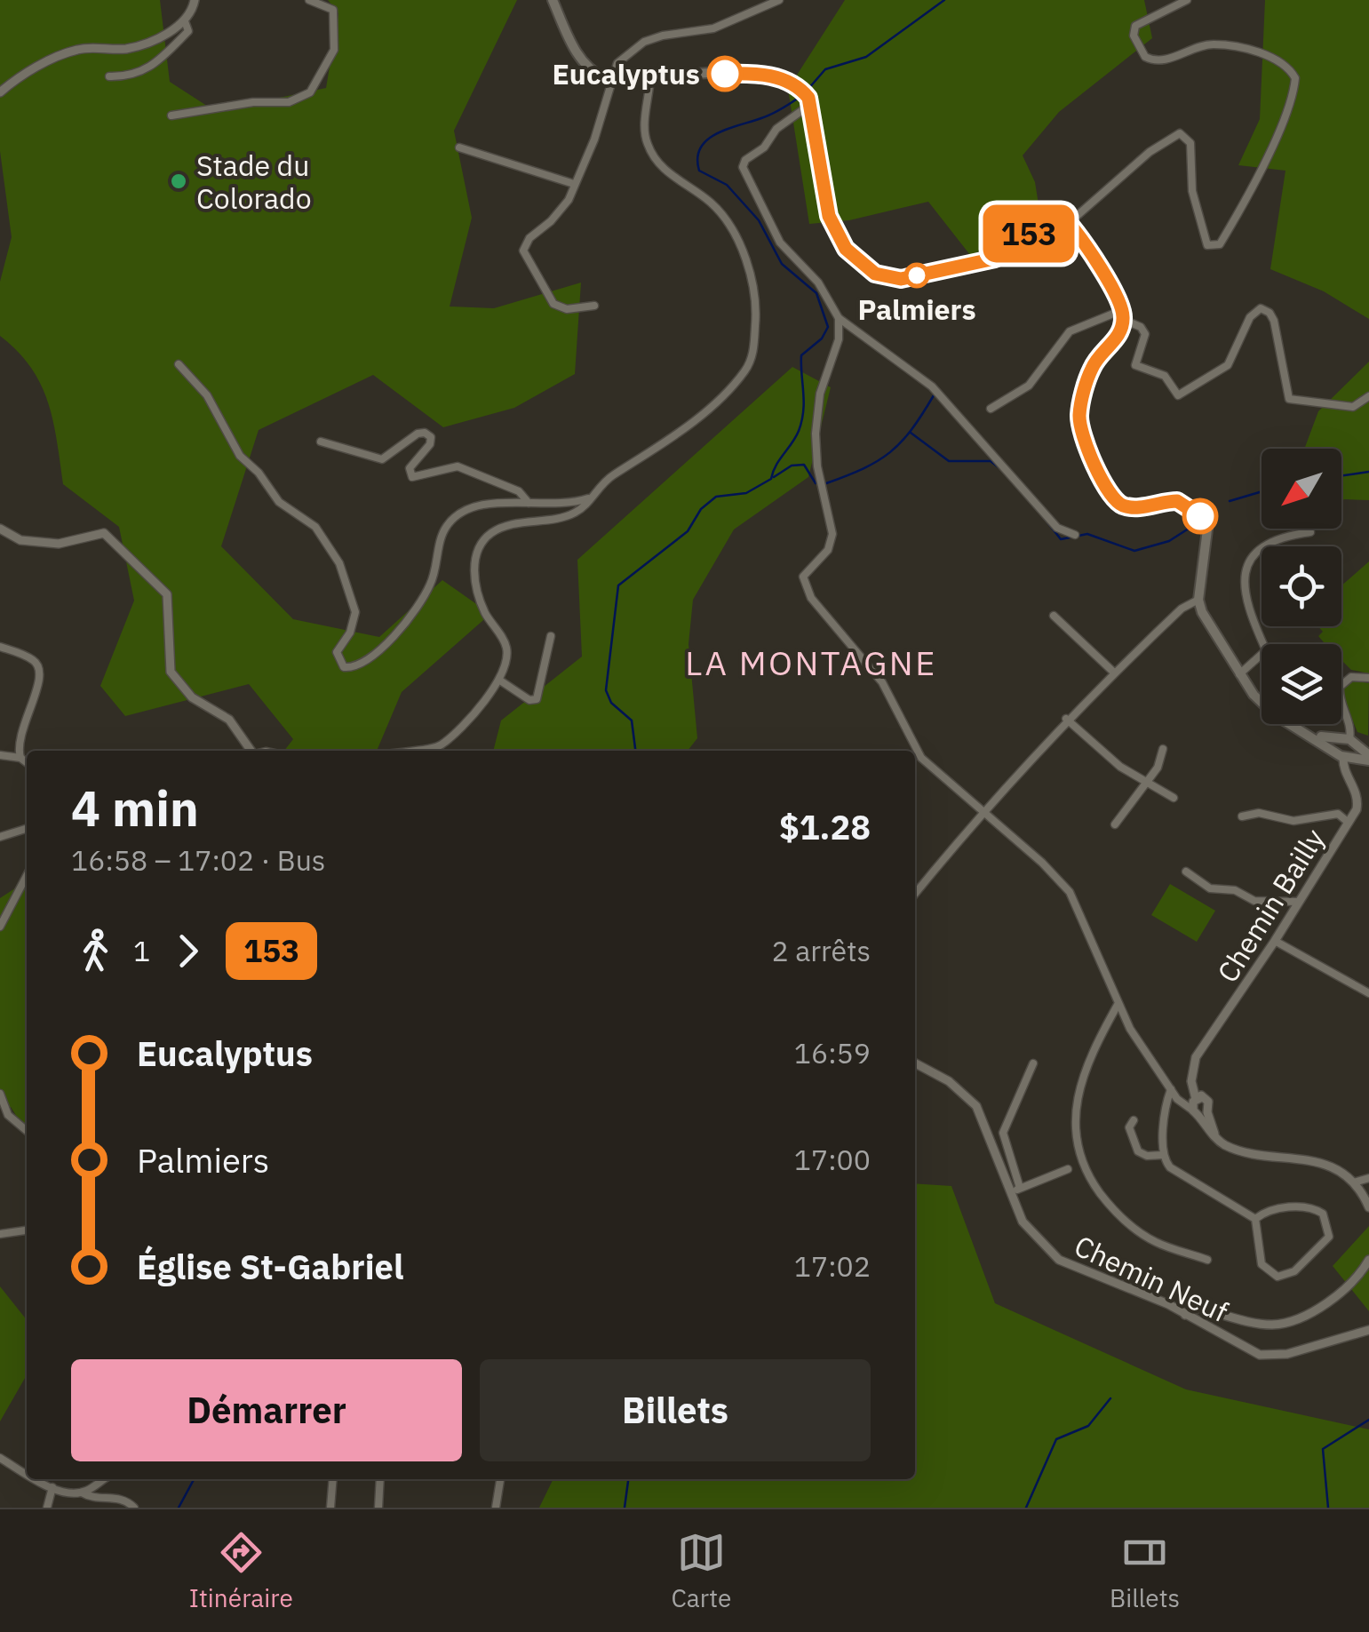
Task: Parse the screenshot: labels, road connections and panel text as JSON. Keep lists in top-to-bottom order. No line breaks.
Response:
{"streets":{"street":["Chemin Bailly","Chemin Neuf"]},"districts":["LA MONTAGNE"],"places":["Eucalyptus","Stade du Colorado","Palmiers"],"lines":["bus line 153"],"north":"bottom left","page":{"on_map":"153","heading":["4 min","16:58 – 17:02 · Bus","$1.28"],"legs":["1","153","2 arrêts"],"list":[{"name":"Eucalyptus","value":"16:59"},{"name":"Palmiers","value":"17:00"},{"name":"Église St-Gabriel","value":"17:02"}],"buttons":["Démarrer","Billets"],"tabs":["Itinéraire","Carte","Billets"]}}
